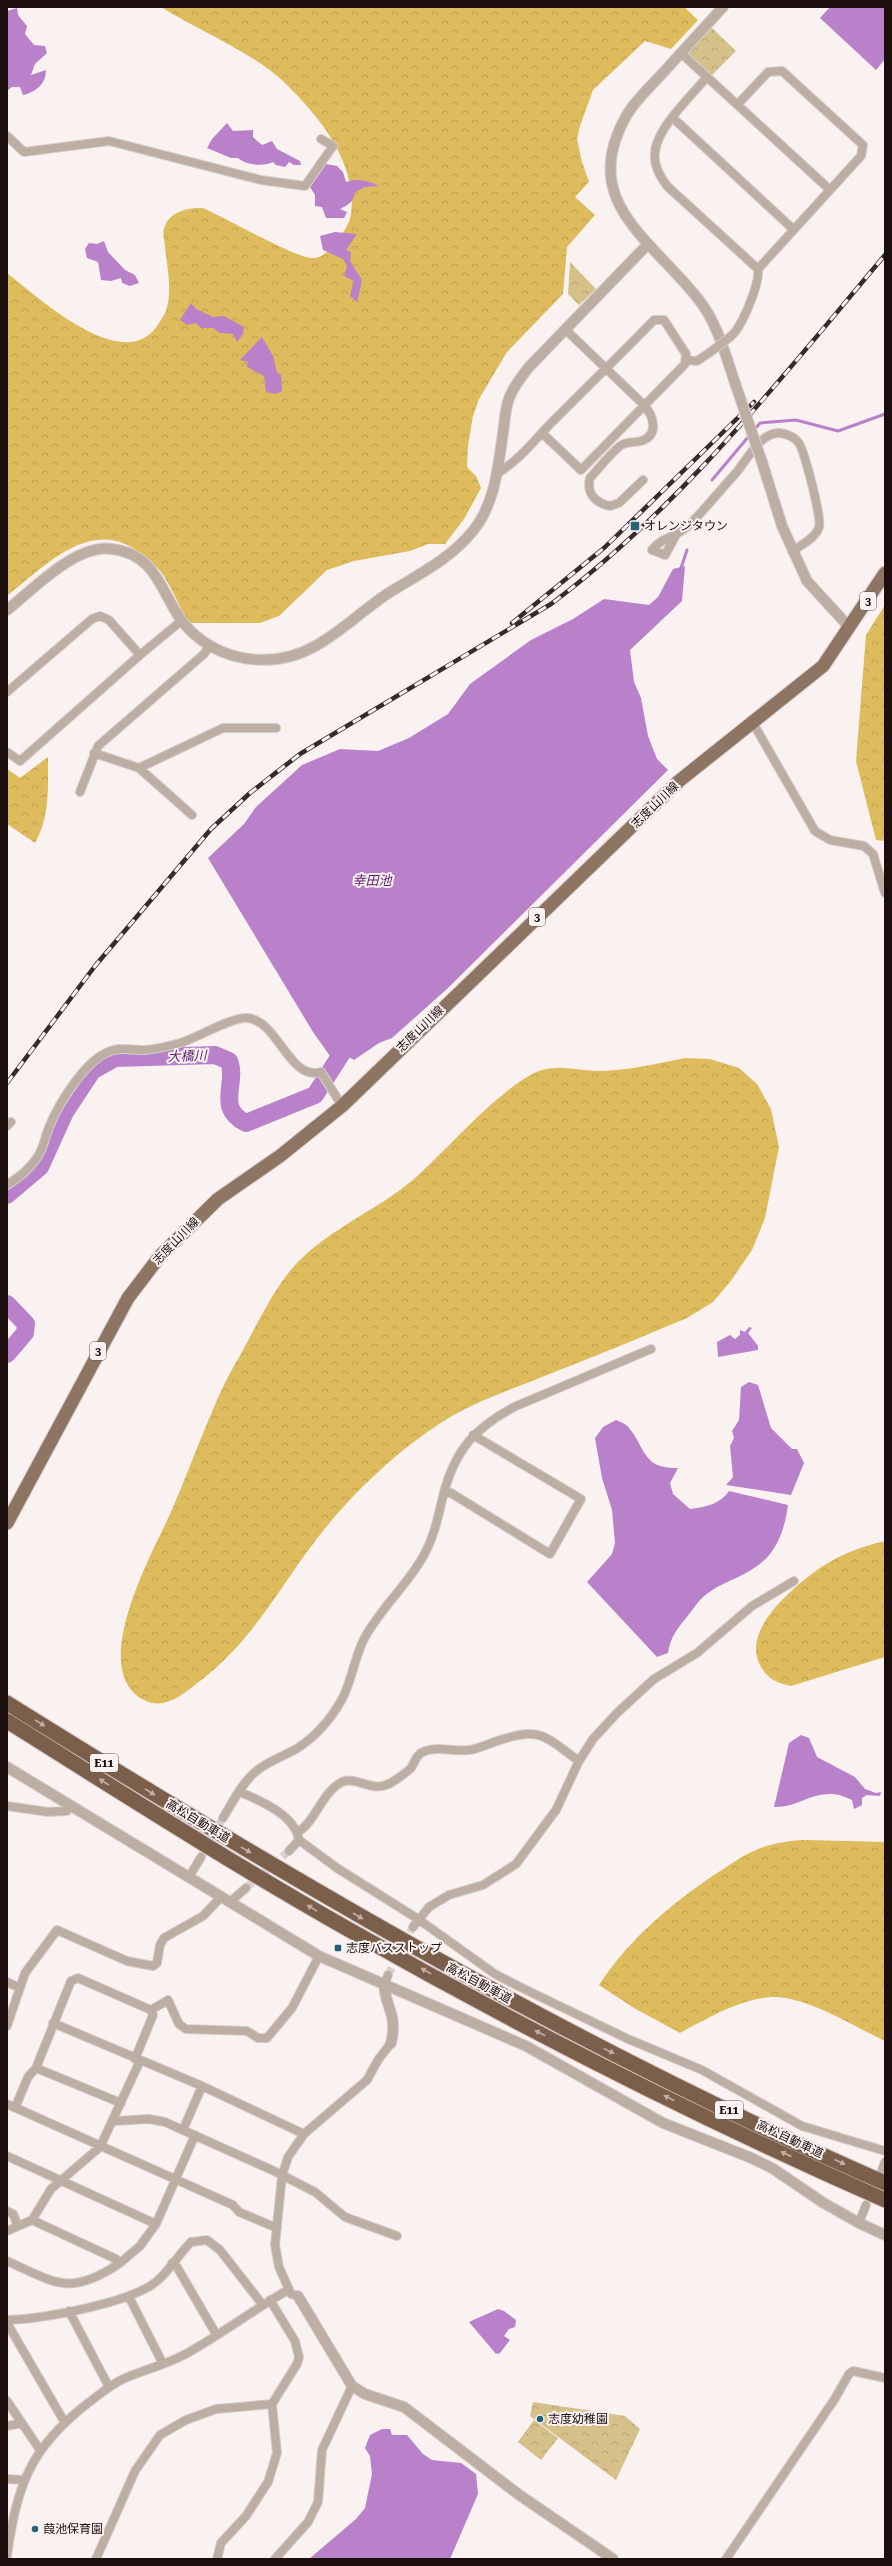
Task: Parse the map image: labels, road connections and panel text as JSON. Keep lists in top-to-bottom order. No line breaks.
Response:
{"streets":{"highway":["E11","高松自動車道"],"main road":["3","志度山川線"]},"water":["幸田池","大橋川"],"places":{"transit":["オレンジタウン","志度バスストップ"],"other":["志度幼稚園","葭池保育園"]}}
